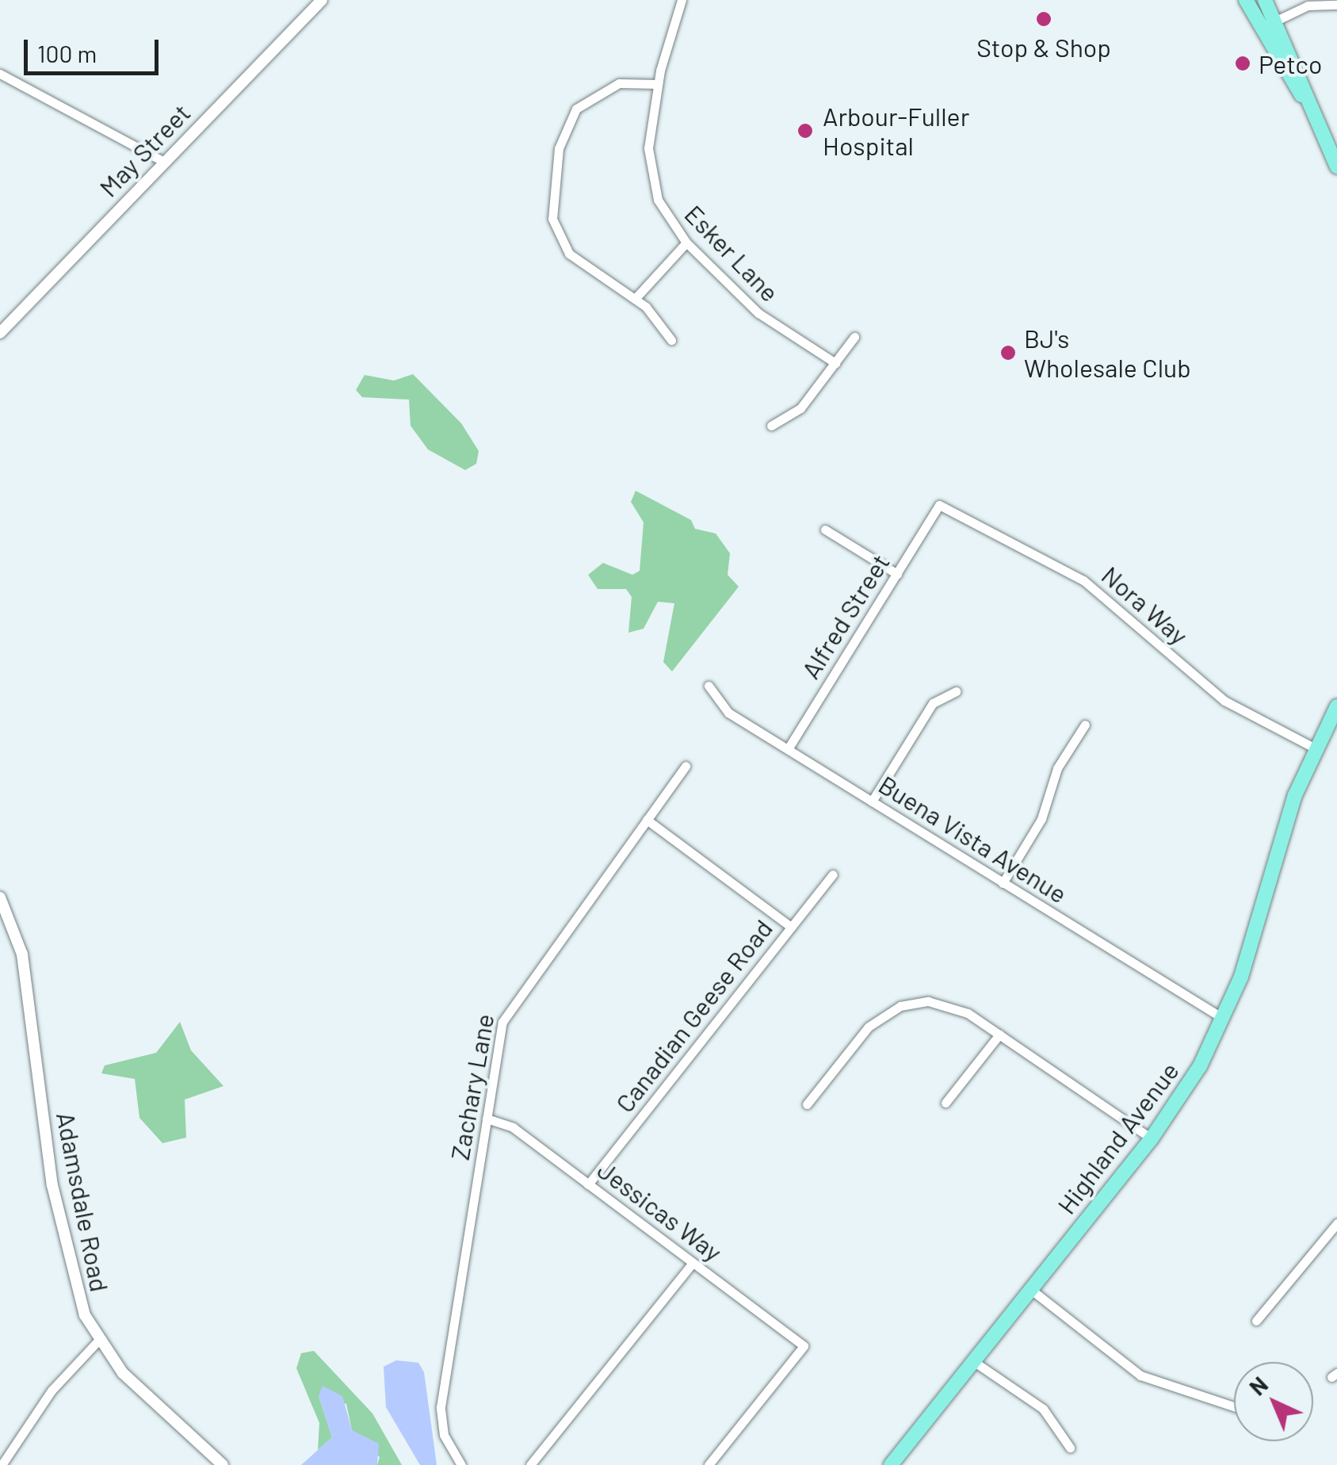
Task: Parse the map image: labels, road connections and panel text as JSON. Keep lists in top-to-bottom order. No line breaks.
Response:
{"streets":{"main road":["Highland Avenue"],"street":["May Street","Esker Lane","Nora Way","Alfred Street","Buena Vista Avenue","Canadian Geese Road","Zachary Lane","Adamsdale Road","Jessicas Way"]},"crossings":[["Nora Way","Alfred Street"],["Nora Way","Highland Avenue"],["Alfred Street","Buena Vista Avenue"],["Buena Vista Avenue","Highland Avenue"],["Canadian Geese Road","Jessicas Way"],["Zachary Lane","Jessicas Way"]],"places":["Stop & Shop","Petco","Arbour-Fuller Hospital","BJ's Wholesale Club"],"scale_bar":"100 m","north":"top left"}
